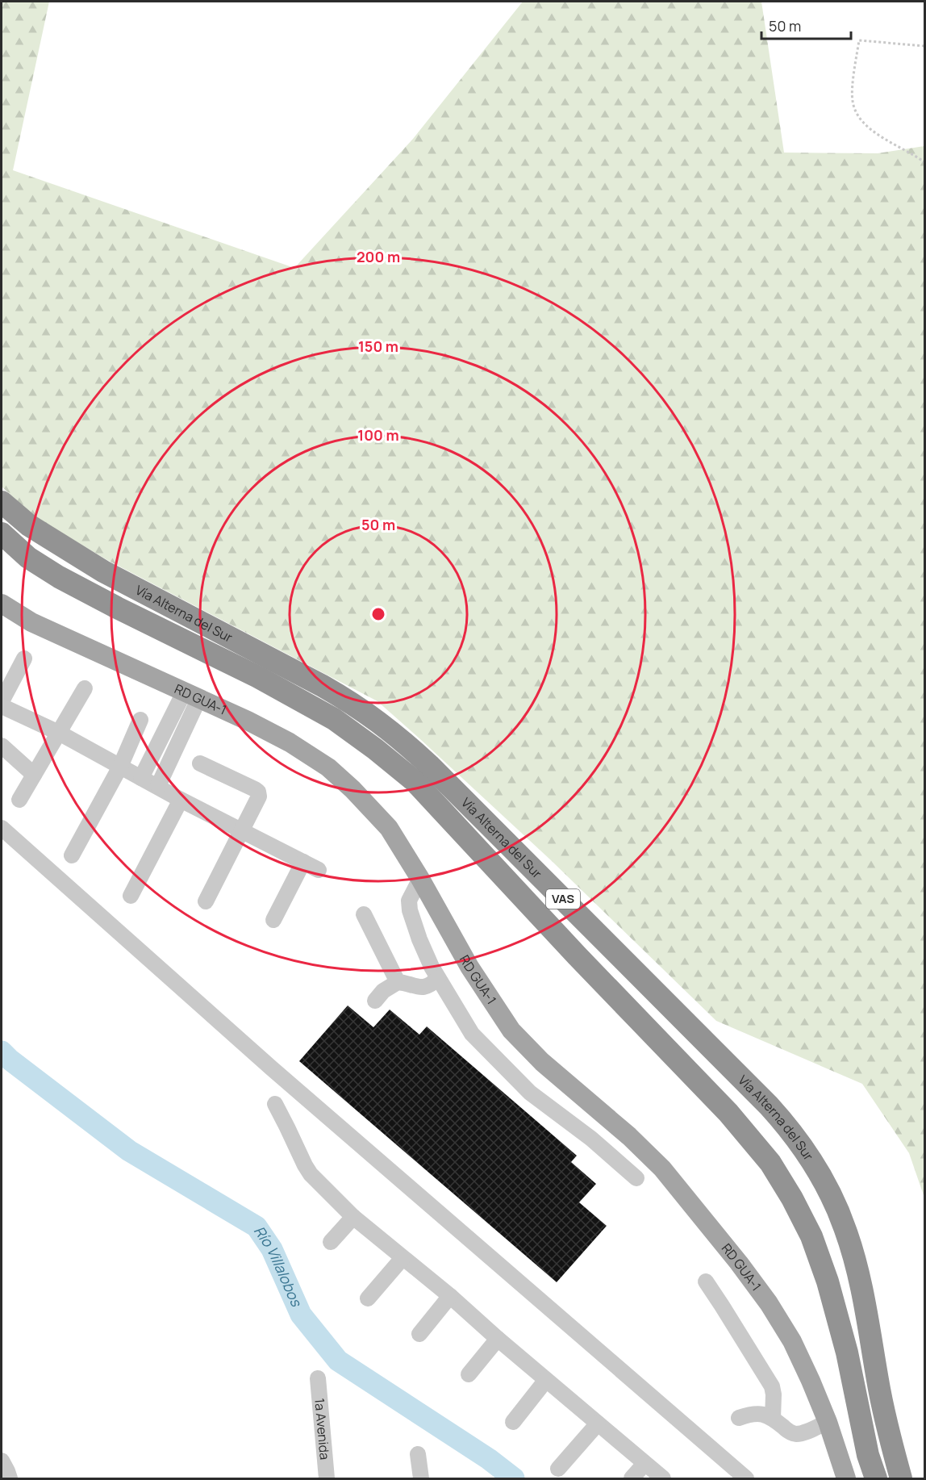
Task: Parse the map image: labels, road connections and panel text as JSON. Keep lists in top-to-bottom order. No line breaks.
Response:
{"streets":{"highway":["Vía Alterna del Sur","VAS"],"main road":["RD GUA-1"],"street":["1a Avenida"]},"water":["Río Villalobos"],"scale_bar":"50 m","rings":["200 m","150 m","100 m","50 m"]}
